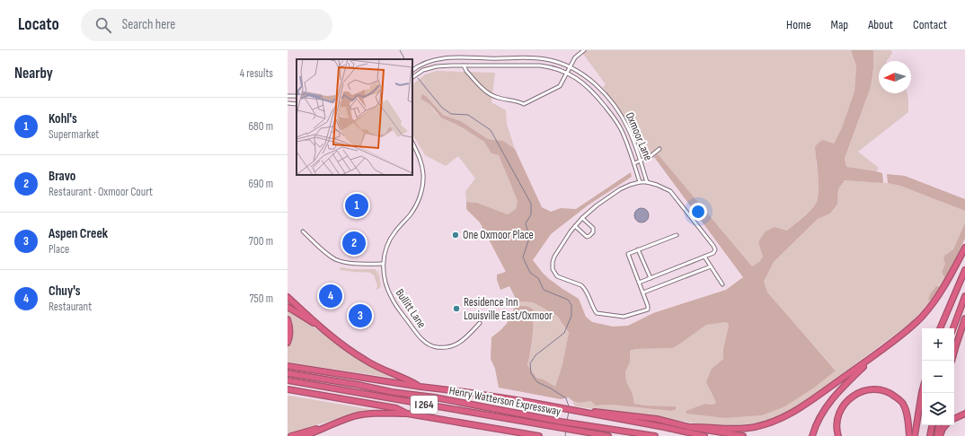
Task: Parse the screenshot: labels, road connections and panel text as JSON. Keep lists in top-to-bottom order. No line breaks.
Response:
{"streets":{"highway":["Henry Watterson Expressway","I 264"],"street":["Oxmoor Lane","Bullitt Lane"]},"places":["One Oxmoor Place","Residence Inn Louisville East/Oxmoor"],"north":"left","page":{"header":"Locato","search":"Search here","nav":["Home","Map","About","Contact"],"heading":["Nearby","4 results"],"list":[{"mark":"1","name":"Kohl's","note":"Supermarket","value":"680 m"},{"mark":"2","name":"Bravo","note":"Restaurant · Oxmoor Court","value":"690 m"},{"mark":"3","name":"Aspen Creek","note":"Place","value":"700 m"},{"mark":"4","name":"Chuy's","note":"Restaurant","value":"750 m"}],"pins":["1","2","4","3"],"map_buttons":["+","−"]}}
